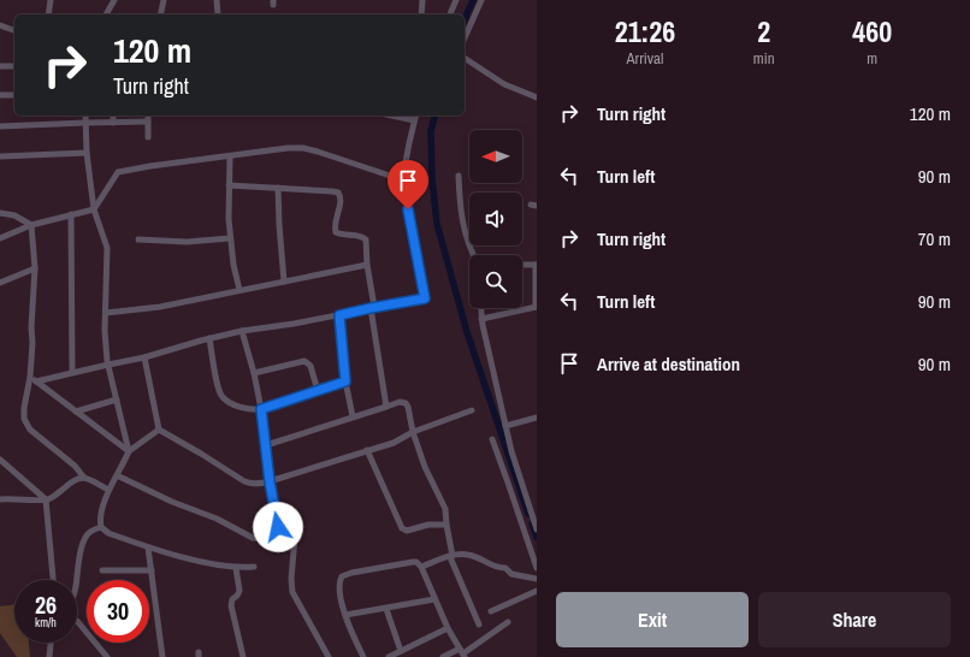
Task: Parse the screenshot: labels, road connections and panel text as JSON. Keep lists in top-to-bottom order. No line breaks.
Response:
{"north":"left","page":{"eta":["21:26","Arrival","2","min","460","m"],"turn":["120 m","Turn right"],"list":[{"name":"Turn right","value":"120 m"},{"name":"Turn left","value":"90 m"},{"name":"Turn right","value":"70 m"},{"name":"Turn left","value":"90 m"},{"name":"Arrive at destination","value":"90 m"}],"speed":"26 km/h","limit":"30","buttons":["Exit","Share"]}}
